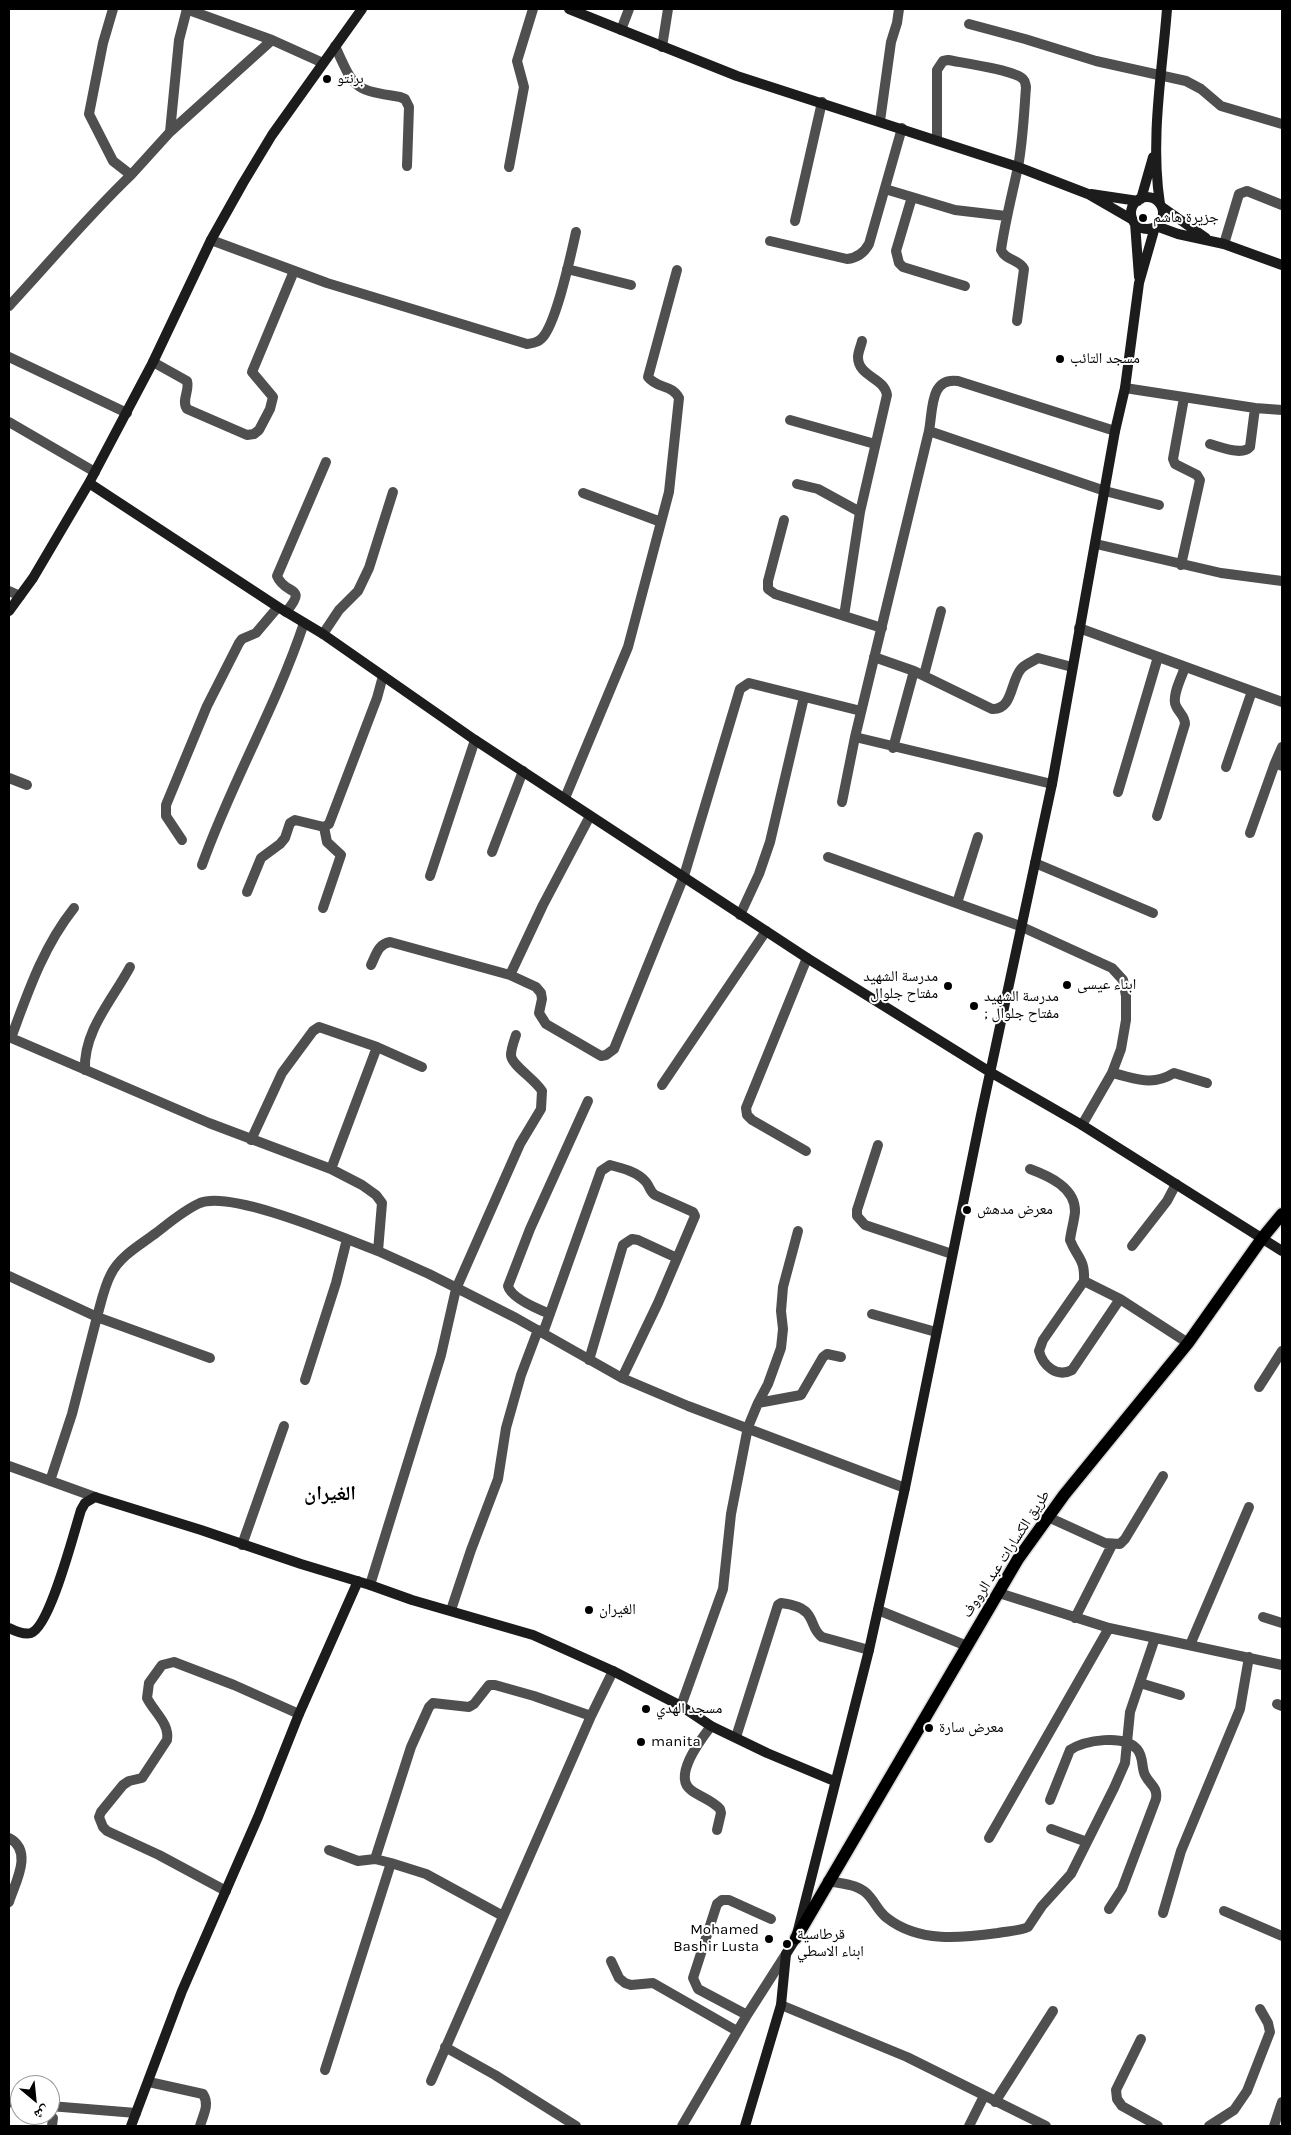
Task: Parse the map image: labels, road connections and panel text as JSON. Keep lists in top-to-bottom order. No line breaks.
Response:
{"streets":{"main road":["طريق الكسارات عبد الرووف"]},"districts":["الغيران"],"places":["برنتو","جزيرة هاشم","مسجد التائب","ابناء عيسى","مدرسة الشهيد مفتاح جلوال","مدرسة الشهيد ; مفتاح جلوال","معرض مدهش","الغيران","مسجد الهدي","معرض سارة","manita","Mohamed Bashir Lusta","قرطاسية ابناء الاسطي"],"north":"bottom right"}
